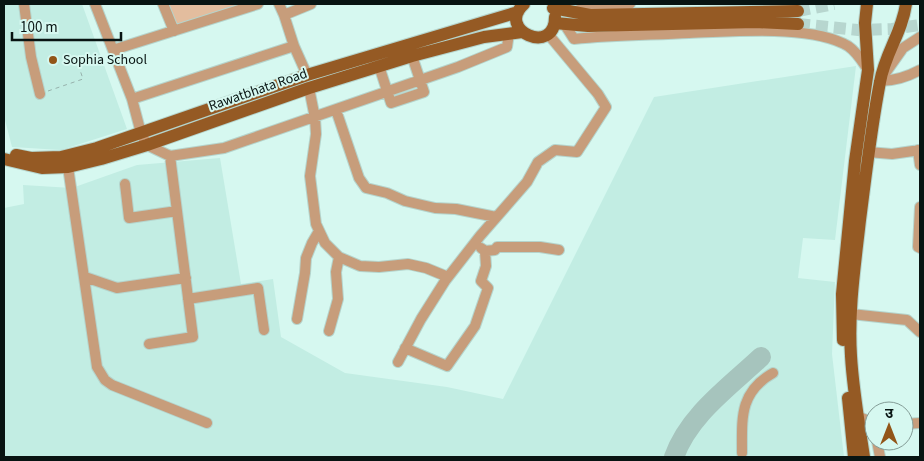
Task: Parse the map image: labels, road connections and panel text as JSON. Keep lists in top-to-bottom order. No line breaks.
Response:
{"streets":{"main road":["Rawatbhata Road"]},"places":["Sophia School"],"scale_bar":"100 m","north":"top"}
